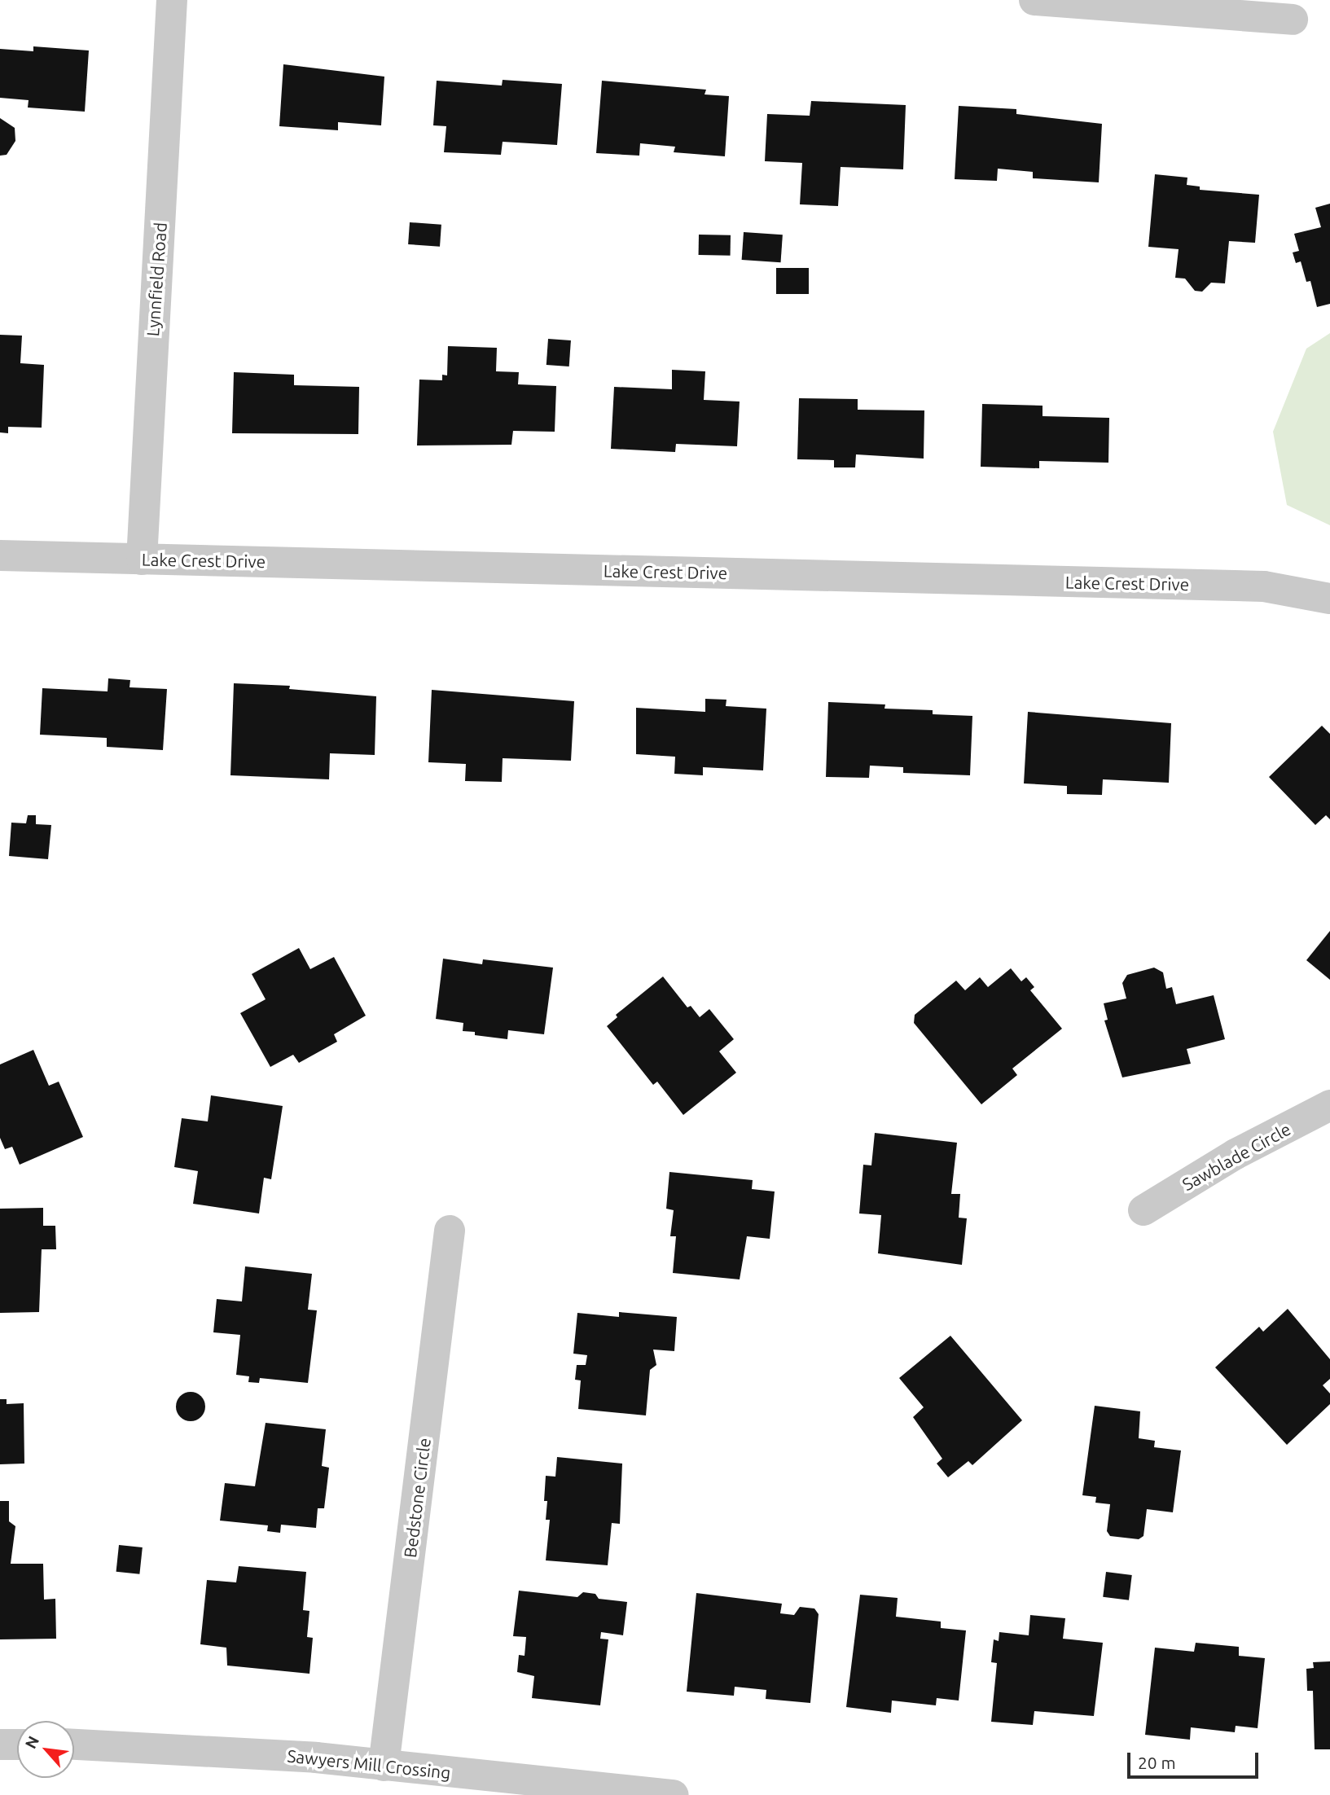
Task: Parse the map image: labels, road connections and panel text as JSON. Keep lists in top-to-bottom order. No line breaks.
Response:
{"streets":{"street":["Lynnfield Road","Lake Crest Drive","Sawblade Circle","Bedstone Circle","Sawyers Mill Crossing"]},"crossings":[["Lynnfield Road","Lake Crest Drive"],["Bedstone Circle","Sawyers Mill Crossing"]],"scale_bar":"20 m","north":"top left"}
